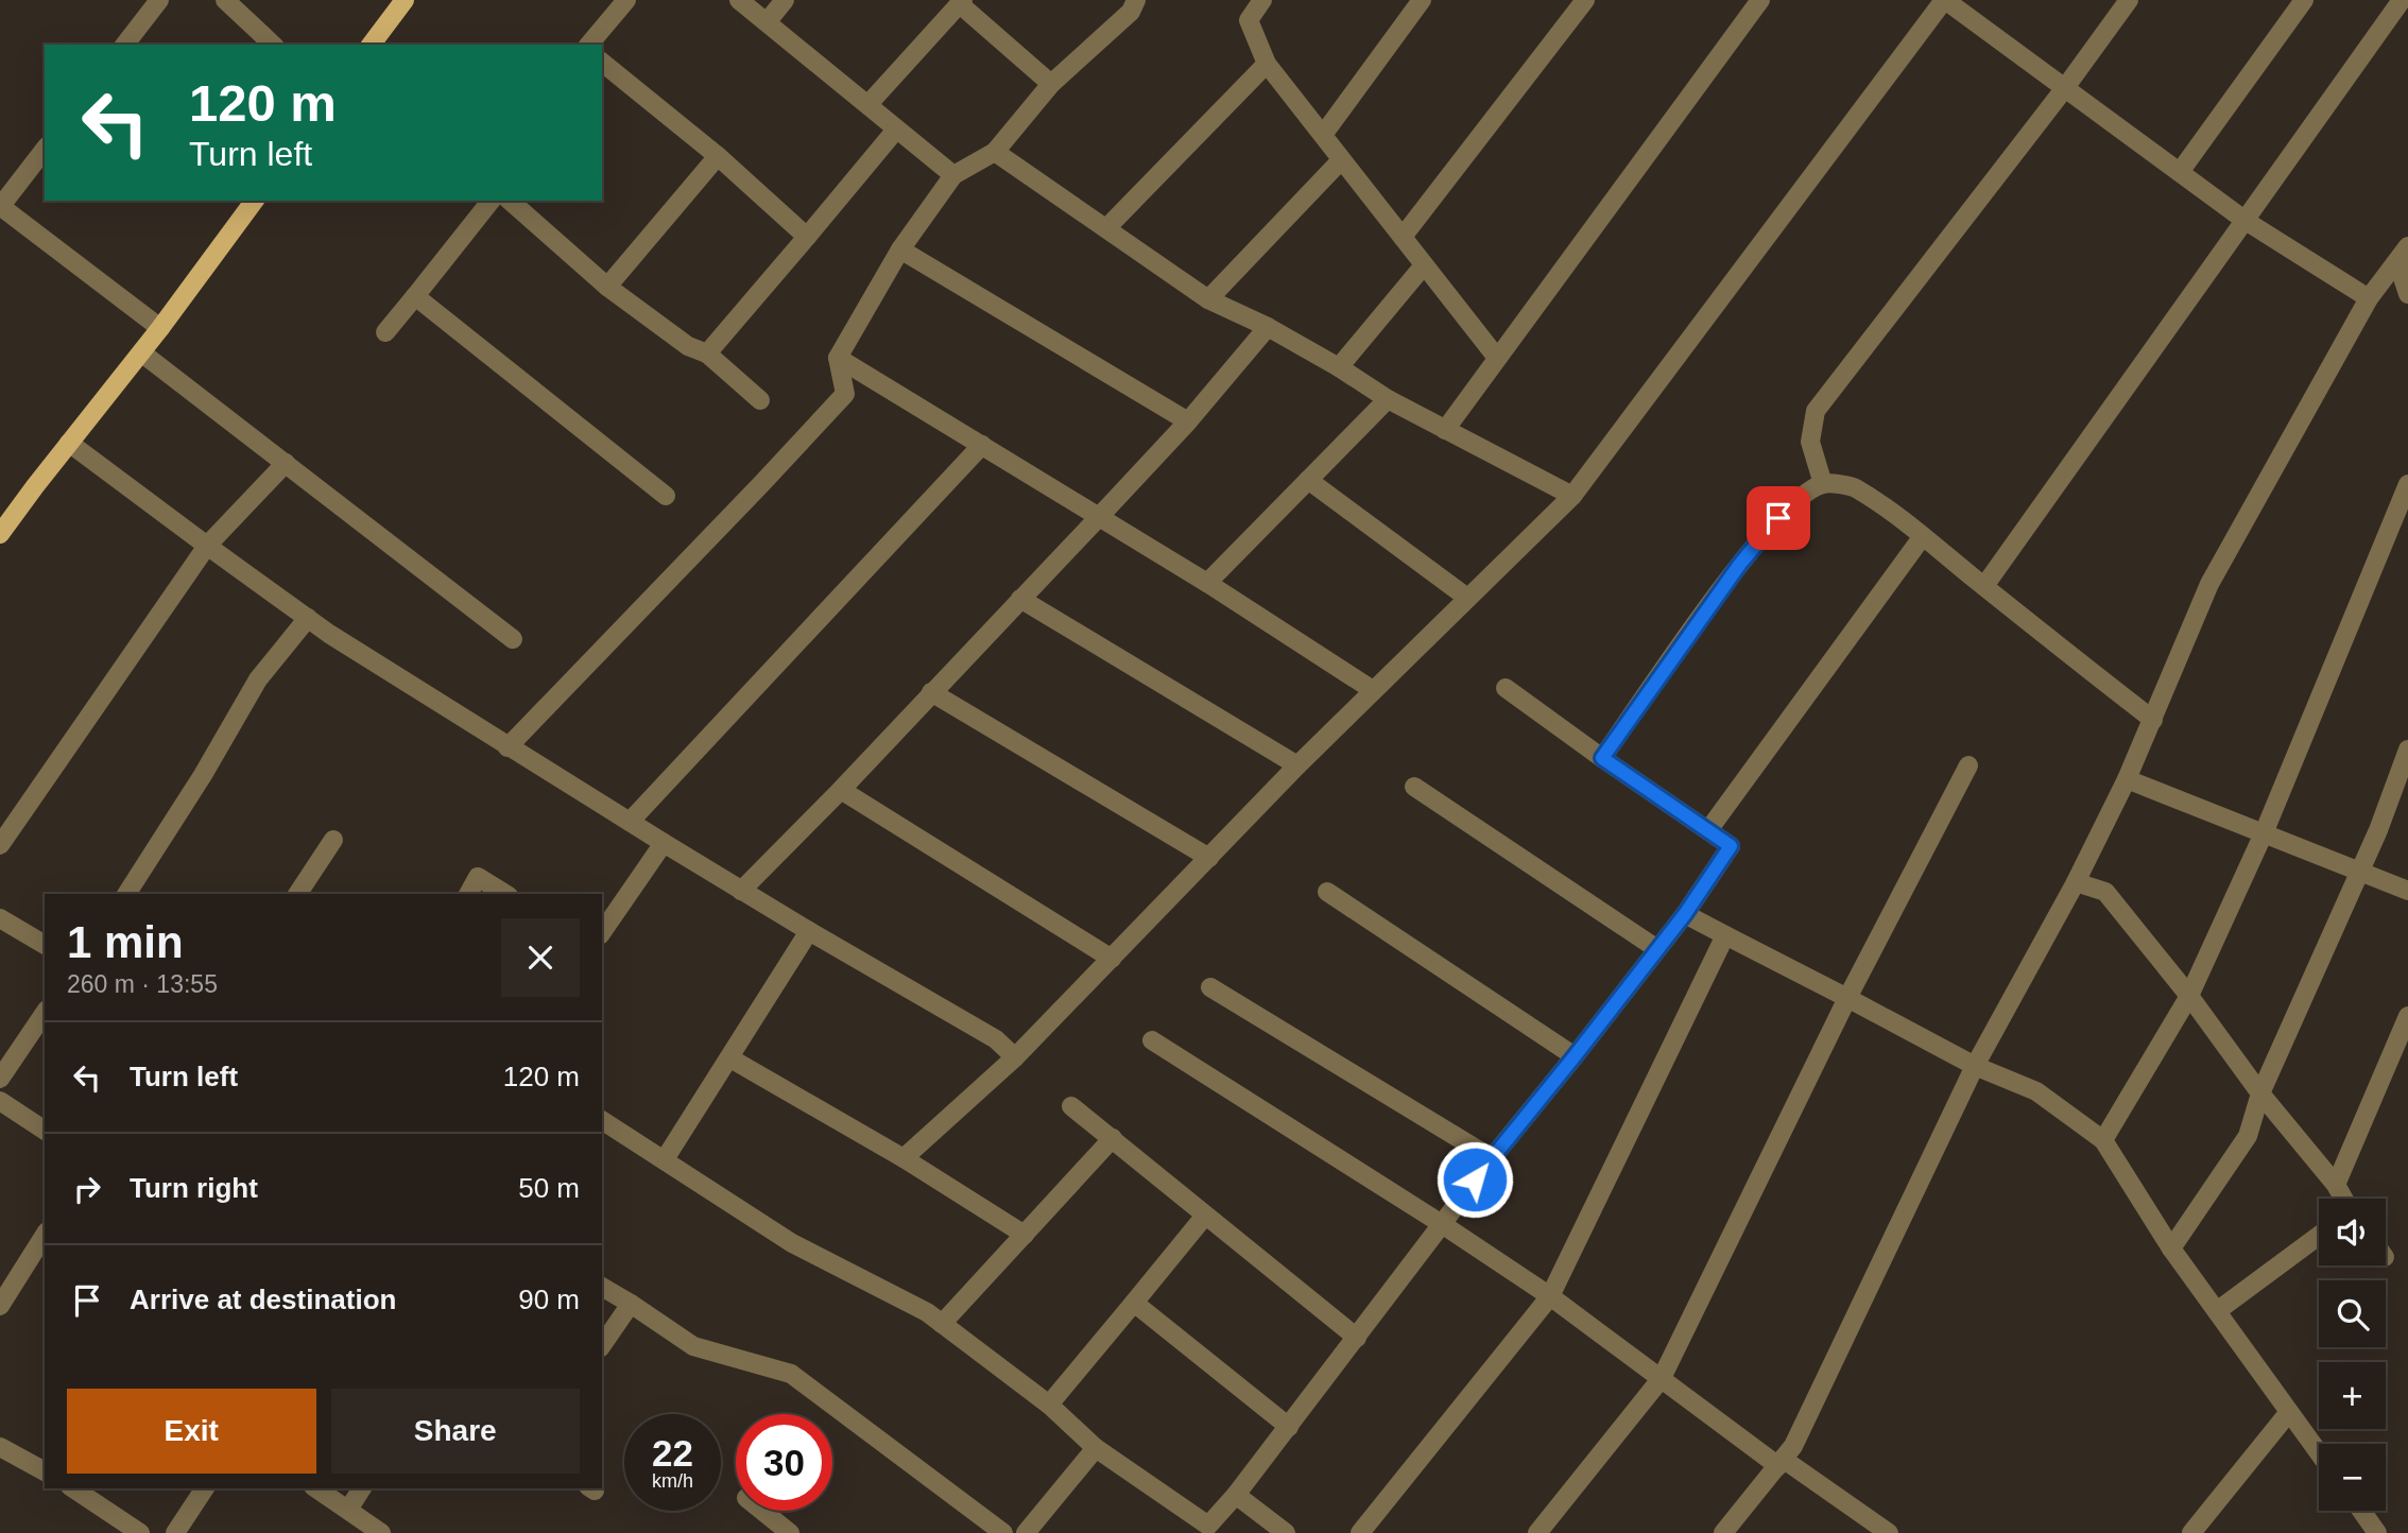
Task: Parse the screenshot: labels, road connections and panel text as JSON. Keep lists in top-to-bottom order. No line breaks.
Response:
{"page":{"turn":["120 m","Turn left"],"heading":["1 min","260 m · 13:55"],"list":[{"name":"Turn left","value":"120 m"},{"name":"Turn right","value":"50 m"},{"name":"Arrive at destination","value":"90 m"}],"map_buttons":["+","−"],"buttons":["Exit","Share"],"speed":"22 km/h","limit":"30"}}
